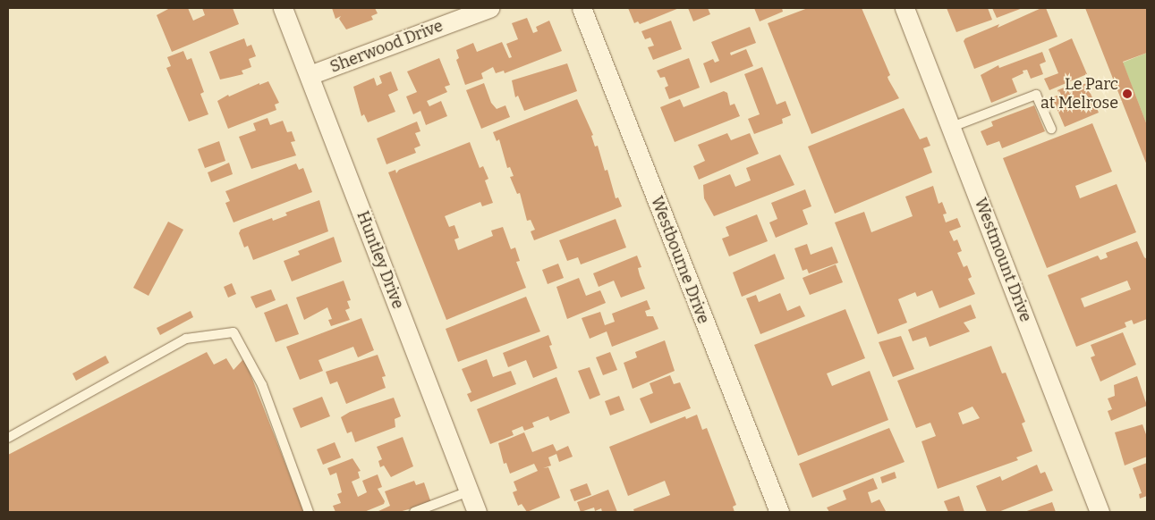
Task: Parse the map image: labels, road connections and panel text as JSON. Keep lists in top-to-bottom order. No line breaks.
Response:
{"streets":{"street":["Sherwood Drive","Huntley Drive","Westbourne Drive","Westmount Drive"]},"crossings":[["Sherwood Drive","Huntley Drive"]],"places":["Le Parc at Melrose"]}
